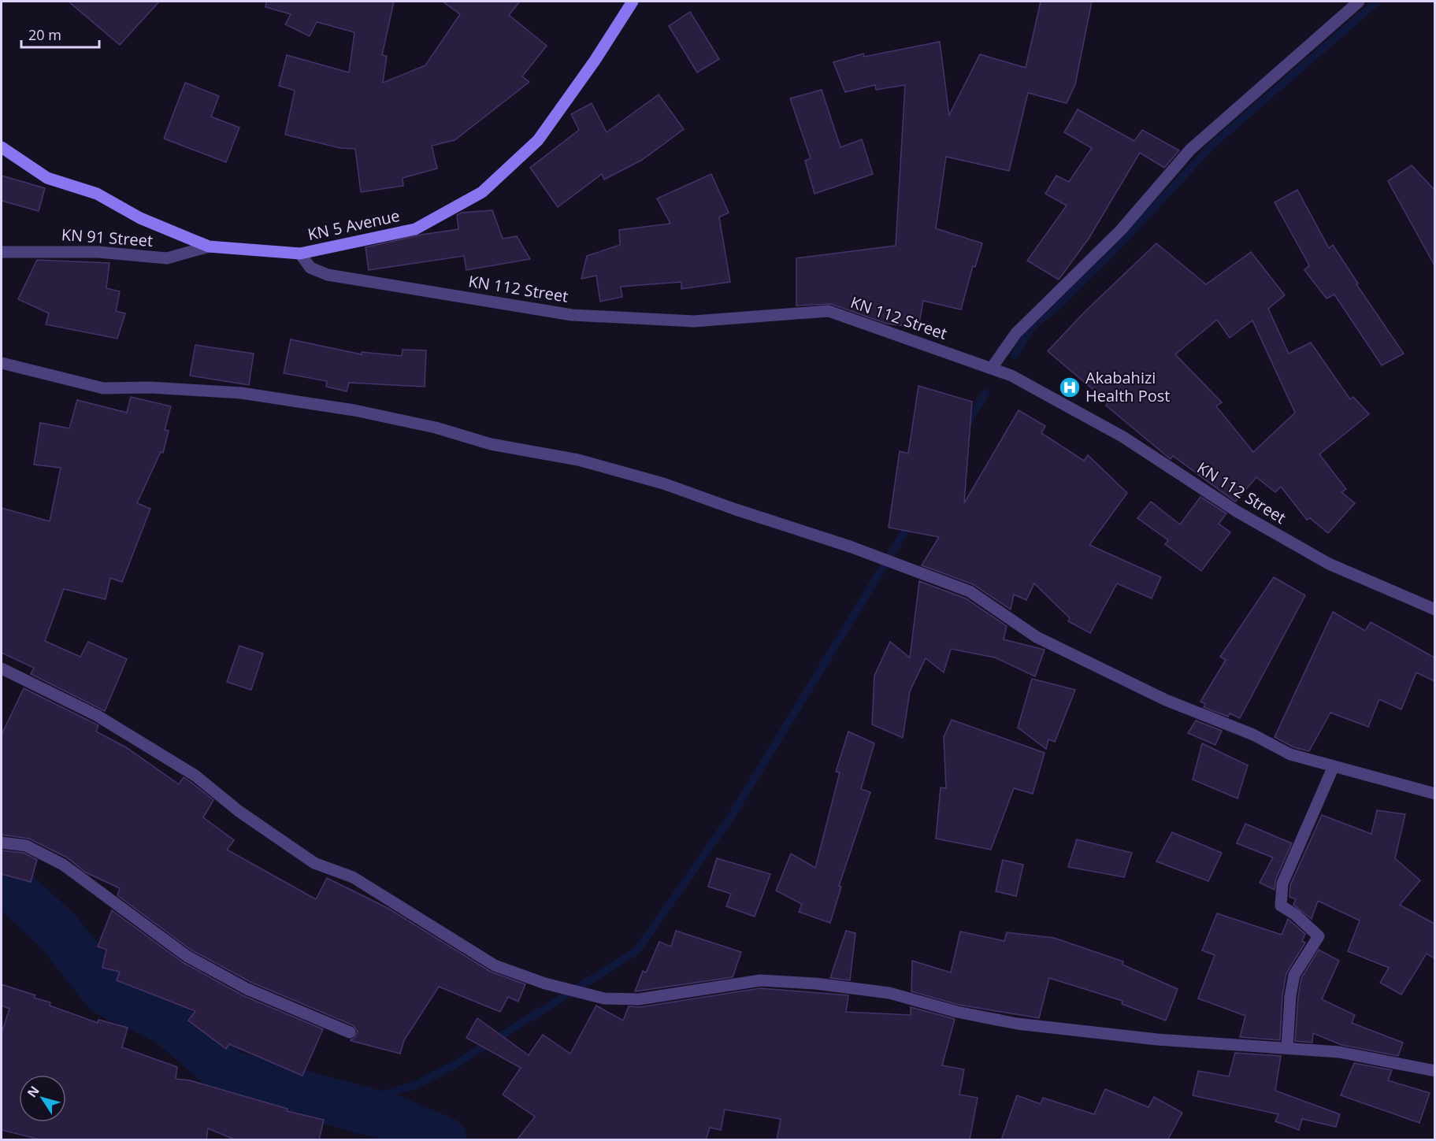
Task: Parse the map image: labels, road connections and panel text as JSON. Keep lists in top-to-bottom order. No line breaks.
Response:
{"streets":{"main road":["KN 5 Avenue"],"street":["KN 91 Street","KN 112 Street"]},"crossings":[["KN 5 Avenue","KN 91 Street"],["KN 5 Avenue","KN 112 Street"]],"places":{"hospital":["Akabahizi Health Post"]},"scale_bar":"20 m","north":"top left"}
